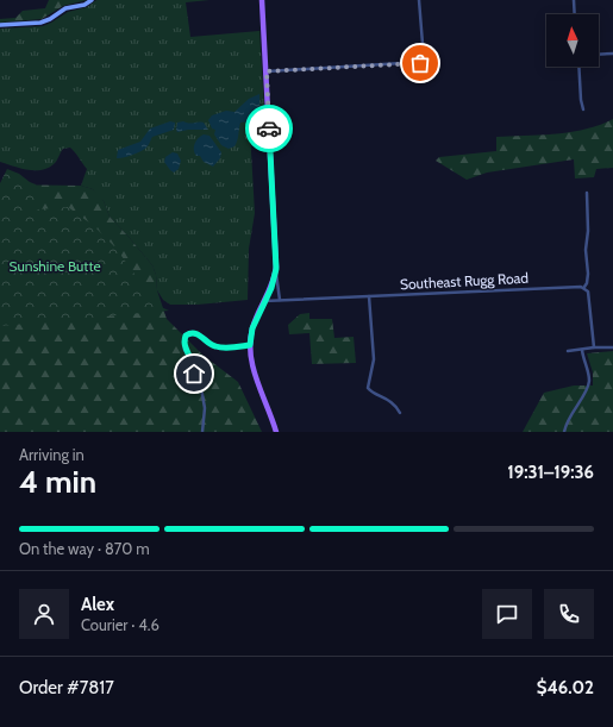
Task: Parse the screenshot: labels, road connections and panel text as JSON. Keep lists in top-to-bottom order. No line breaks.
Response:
{"streets":{"street":["Southeast Rugg Road"]},"parks":["Sunshine Butte"],"north":"top","page":{"heading":["4 min","Arriving in","19:31–19:36"],"panel":["Alex","Courier · 4.6","Order #7817","$46.02"],"bar":"On the way · 870 m"}}
